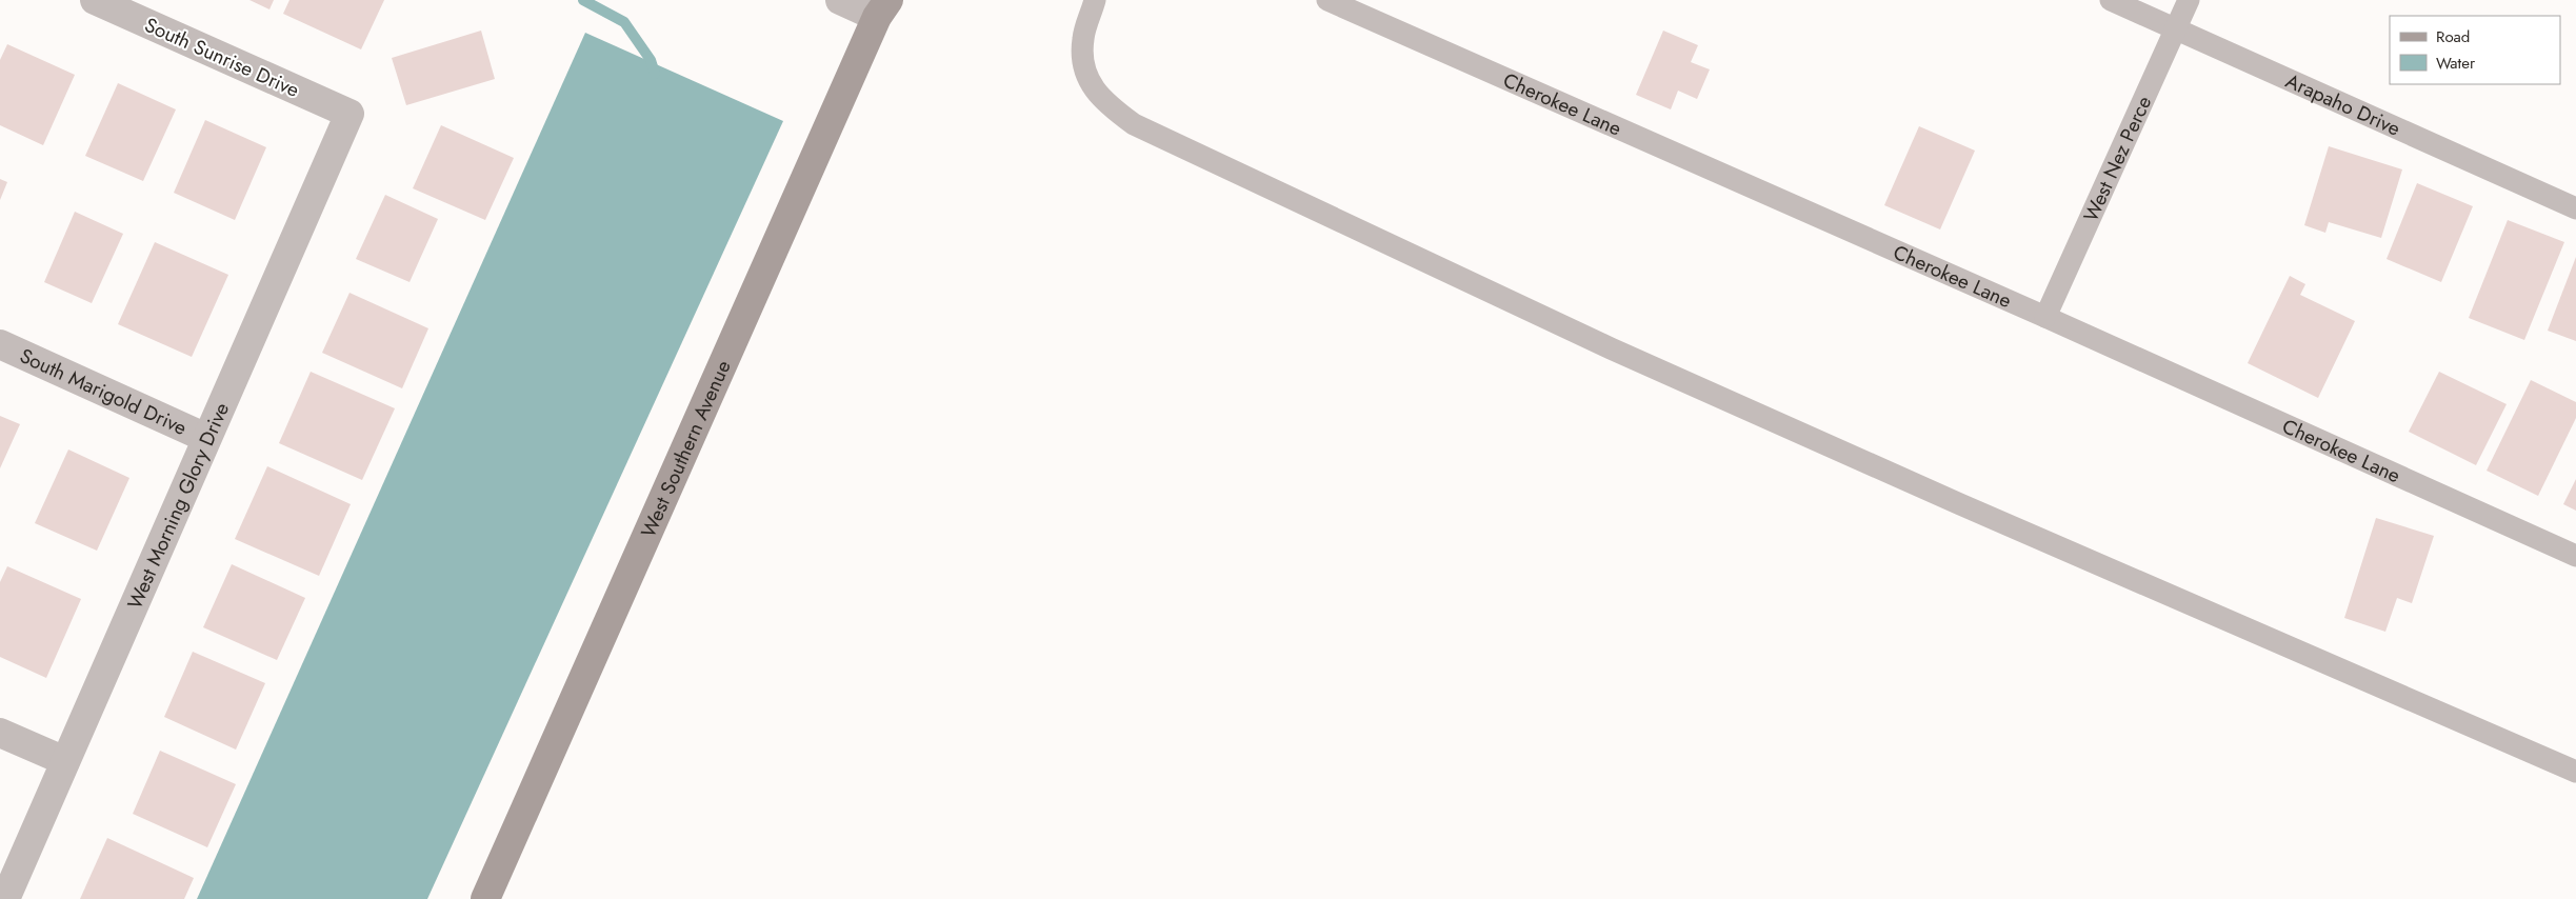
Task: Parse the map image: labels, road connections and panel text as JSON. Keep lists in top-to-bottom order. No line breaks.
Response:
{"streets":{"main road":["West Southern Avenue"],"street":["South Sunrise Drive","South Marigold Drive","West Morning Glory Drive"],"lane":["Cherokee Lane","Arapaho Drive","West Nez Perce"]},"crossings":[["South Sunrise Drive","West Morning Glory Drive"],["Cherokee Lane","West Nez Perce"],["Arapaho Drive","West Nez Perce"],["South Marigold Drive","West Morning Glory Drive"]],"legend":["Road","Water"]}
